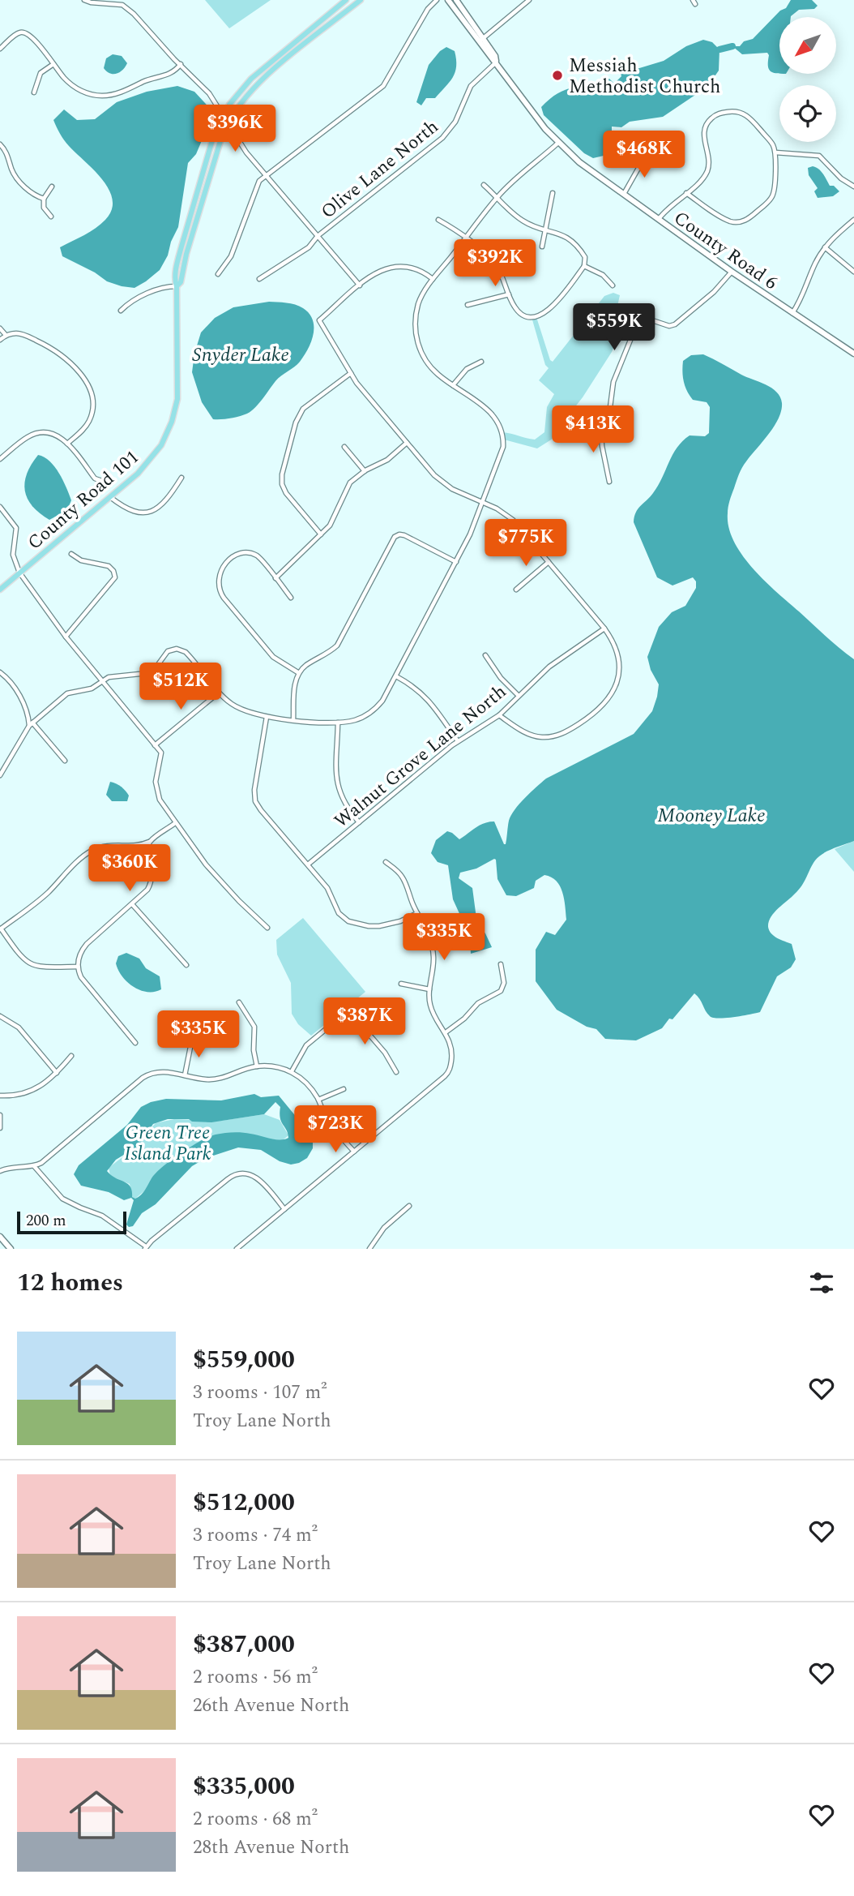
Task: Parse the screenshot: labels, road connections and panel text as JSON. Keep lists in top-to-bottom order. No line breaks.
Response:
{"streets":{"main road":["County Road 6","County Road 101"],"street":["Olive Lane North","Walnut Grove Lane North"]},"crossings":[["Olive Lane North","County Road 6"]],"water":["Snyder Lake","Mooney Lake"],"parks":["Green Tree Island Park"],"places":["Messiah Methodist Church"],"scale_bar":"200 m","north":"bottom left","page":{"price":["$396K","$468K","$392K","$559K","$413K","$775K","$512K","$360K","$335K","$387K","$335K","$723K"],"scale":"200 m","heading":"12 homes","list":[{"name":"$559,000","note":"3 rooms · 107 m² · Troy Lane North"},{"name":"$512,000","note":"3 rooms · 74 m² · Troy Lane North"},{"name":"$387,000","note":"2 rooms · 56 m² · 26th Avenue North"},{"name":"$335,000","note":"2 rooms · 68 m² · 28th Avenue North"}]}}
